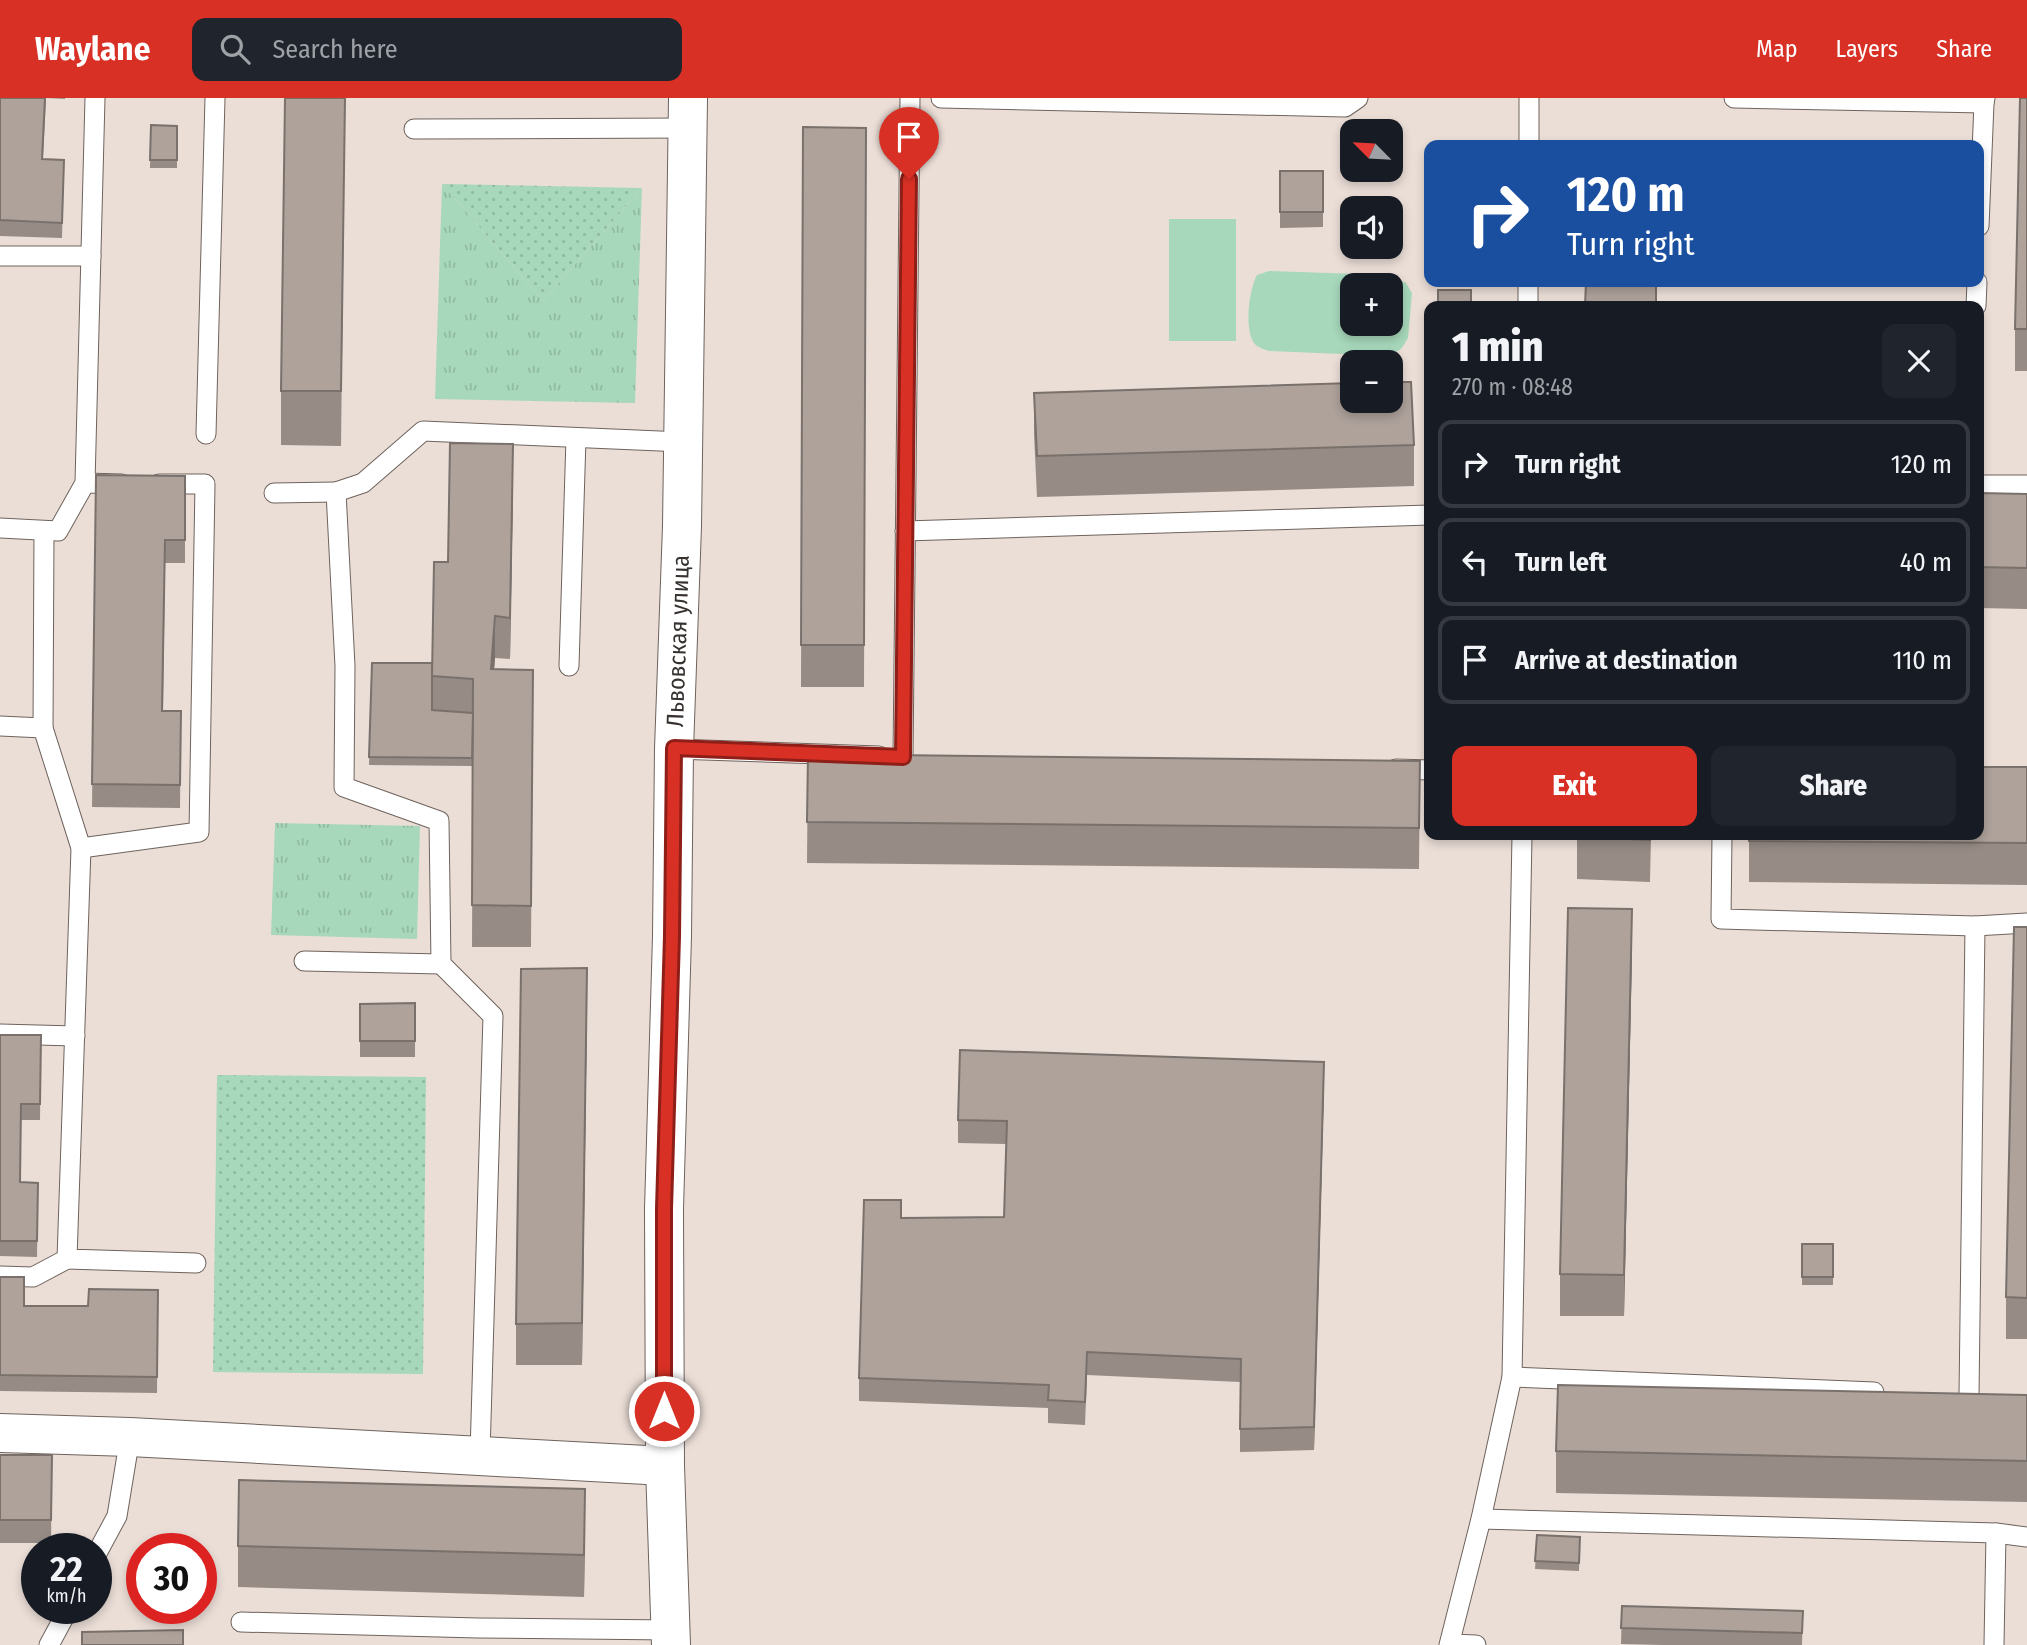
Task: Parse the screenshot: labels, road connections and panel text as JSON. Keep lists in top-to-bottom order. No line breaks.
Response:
{"streets":{"street":["Львовская улица"]},"north":"top left","page":{"header":"Waylane","search":"Search here","nav":["Map","Layers","Share"],"map_buttons":["+","−"],"turn":["120 m","Turn right"],"heading":["1 min","270 m · 08:48"],"list":[{"name":"Turn right","value":"120 m"},{"name":"Turn left","value":"40 m"},{"name":"Arrive at destination","value":"110 m"}],"buttons":["Exit","Share"],"speed":"22 km/h","limit":"30"}}
